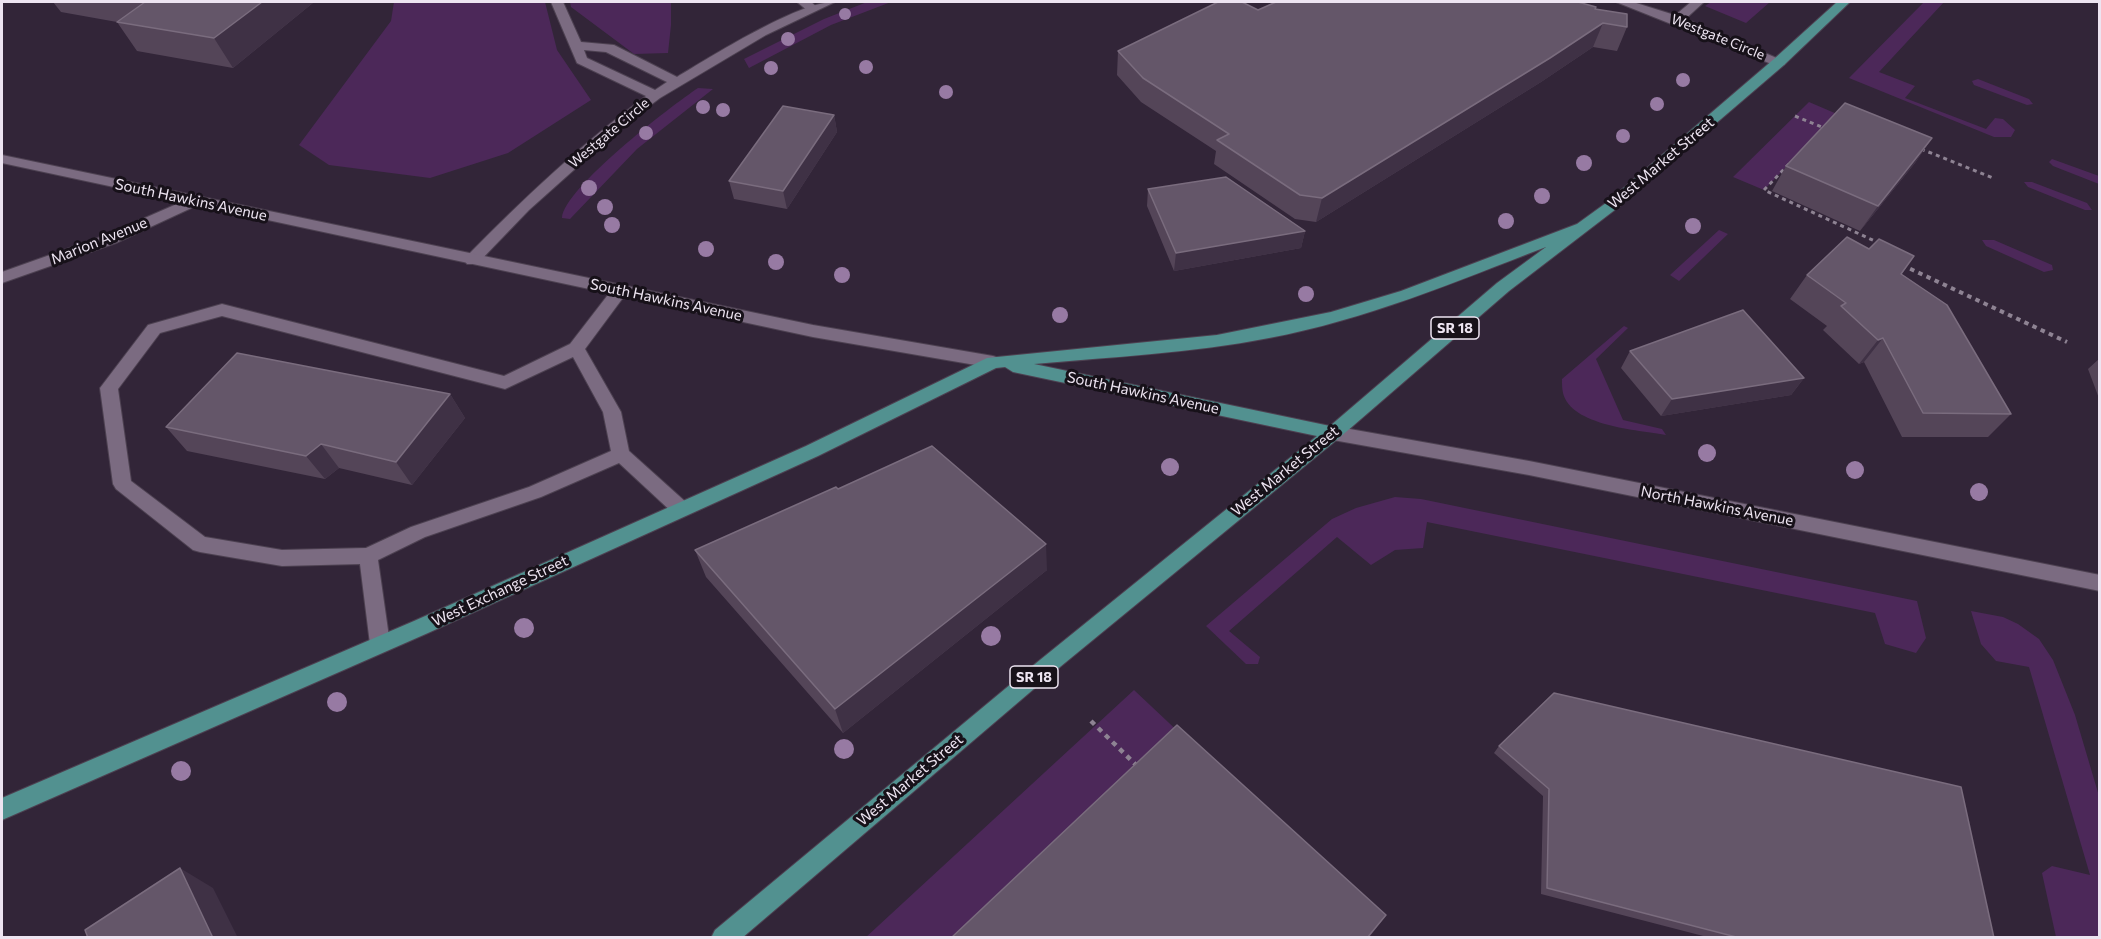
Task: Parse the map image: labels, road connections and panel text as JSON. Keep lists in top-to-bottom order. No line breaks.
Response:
{"streets":{"main road":["West Market Street","South Hawkins Avenue","SR 18","West Exchange Street"],"street":["Westgate Circle","Marion Avenue","North Hawkins Avenue"]},"crossings":[["Westgate Circle","West Market Street"],["Westgate Circle","South Hawkins Avenue"],["West Market Street","South Hawkins Avenue"],["West Market Street","North Hawkins Avenue"],["South Hawkins Avenue","Marion Avenue"],["South Hawkins Avenue","North Hawkins Avenue"],["South Hawkins Avenue","West Exchange Street"]]}
